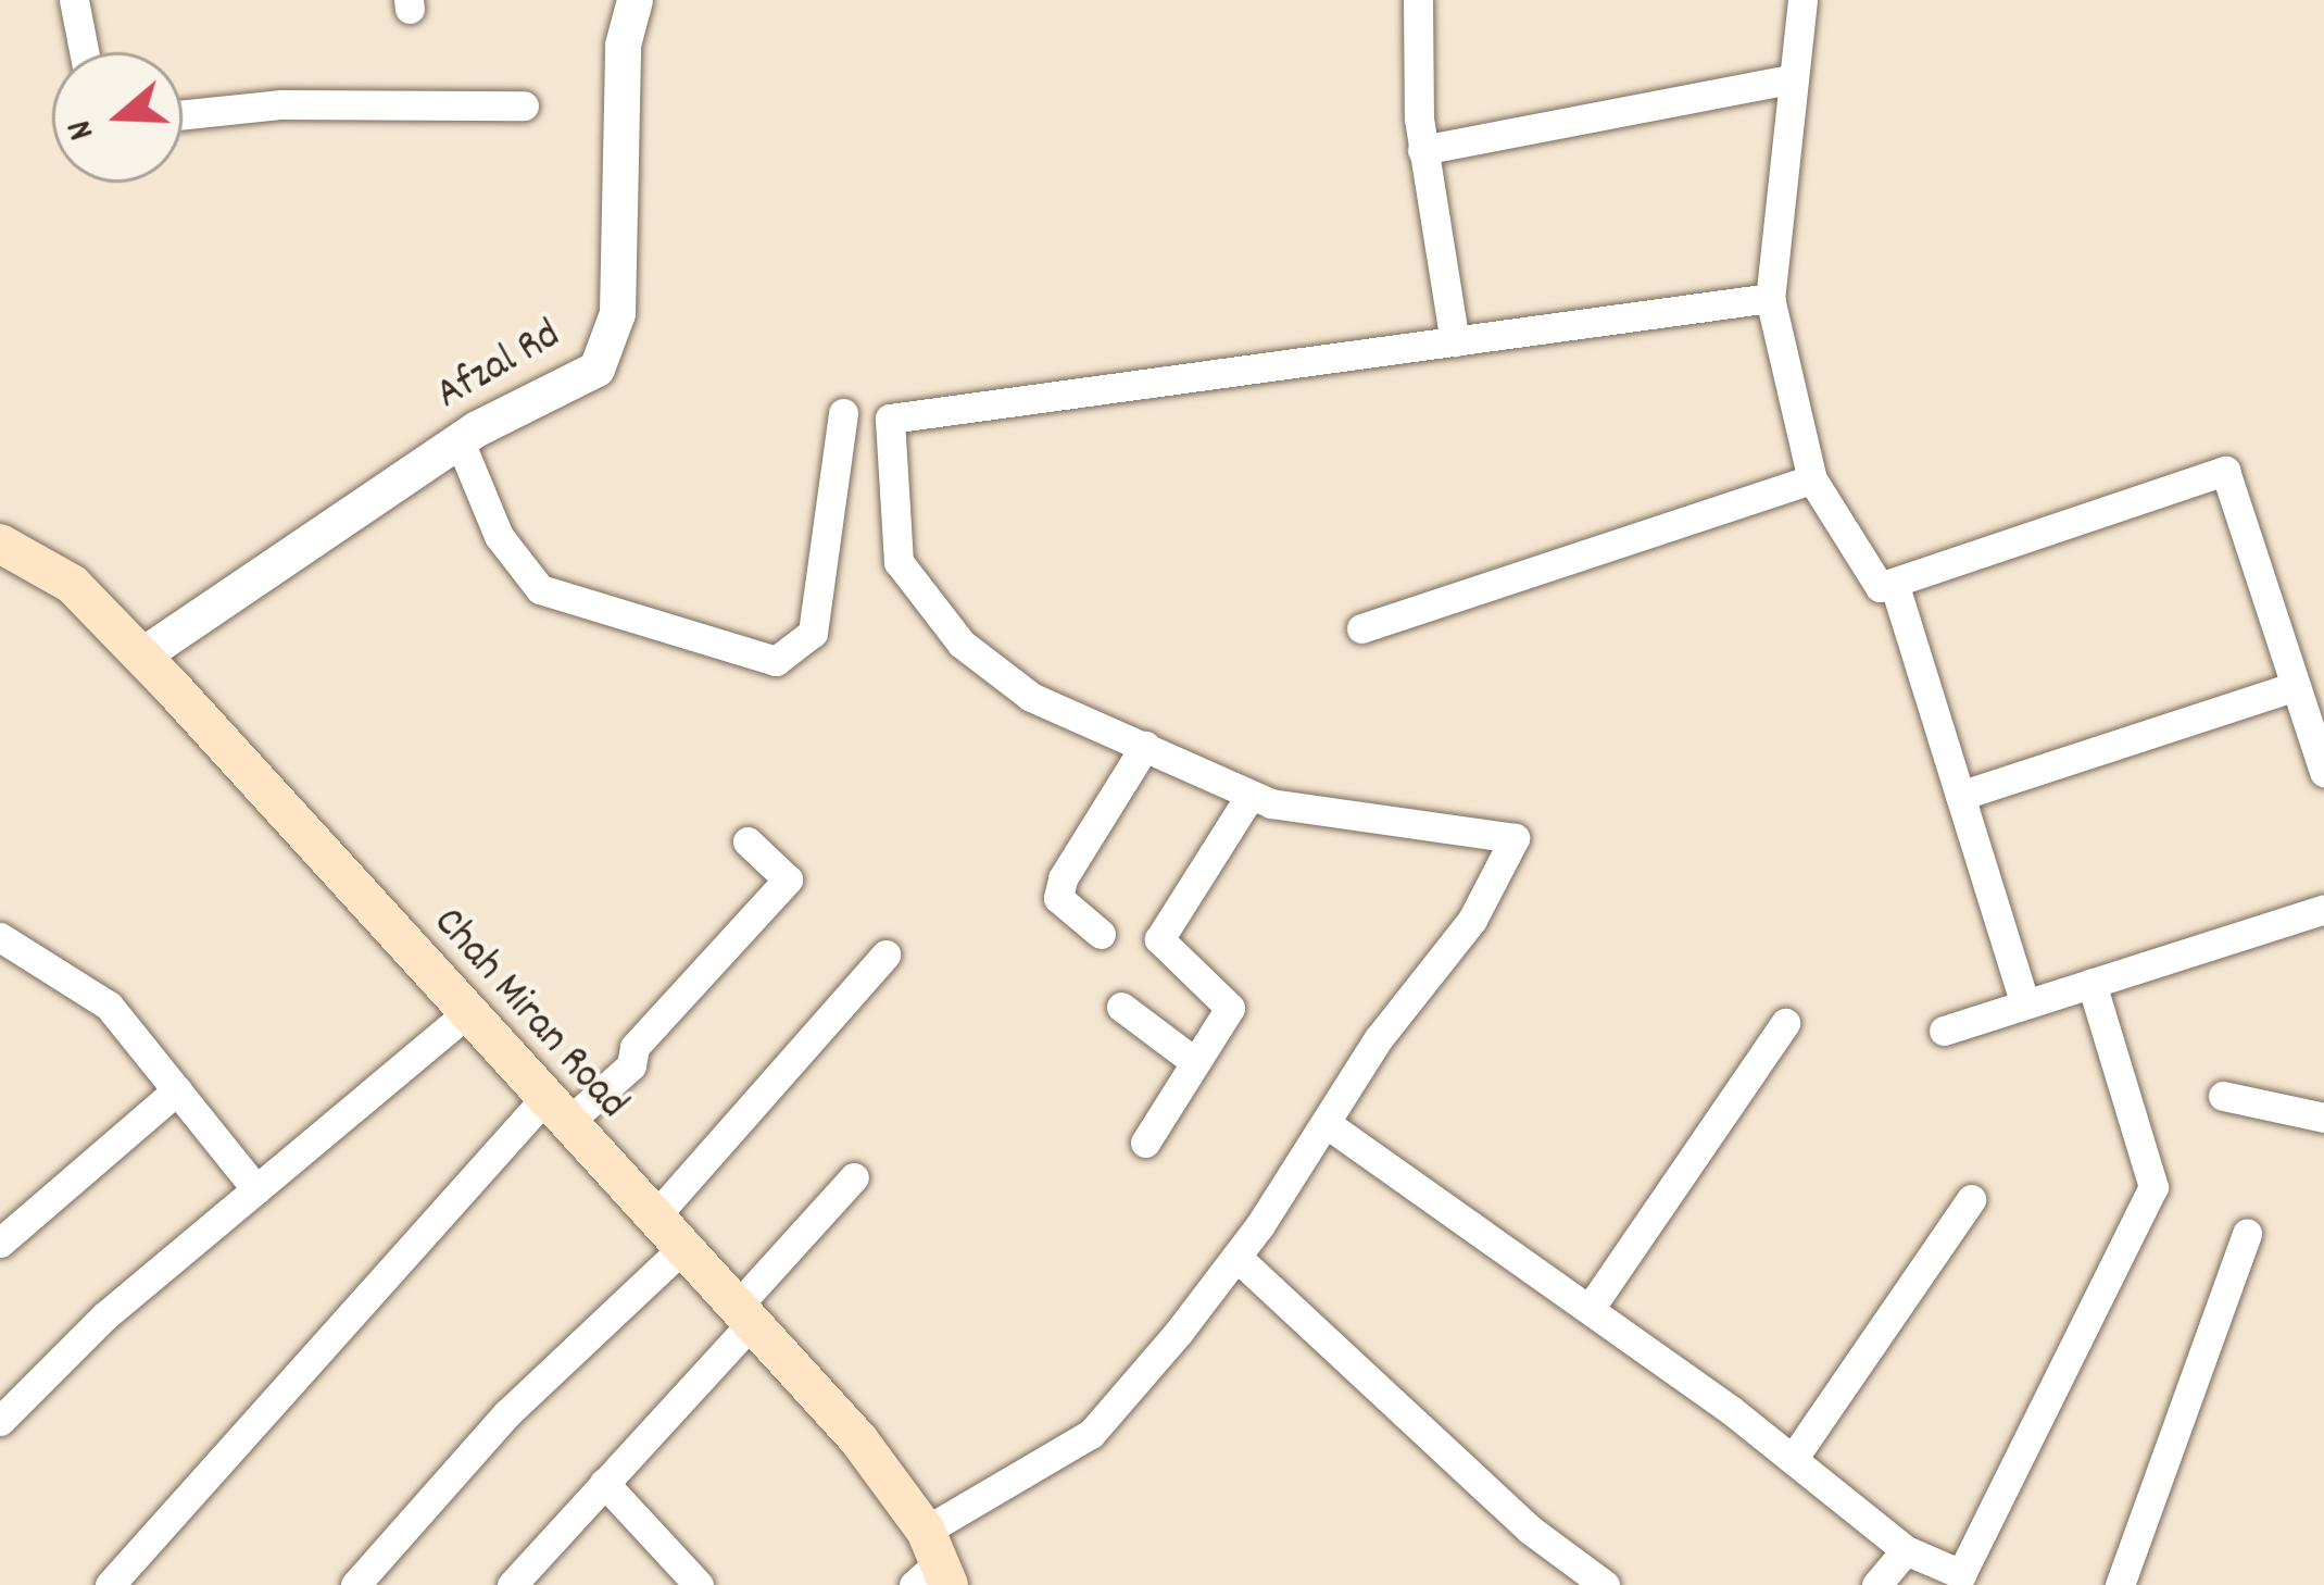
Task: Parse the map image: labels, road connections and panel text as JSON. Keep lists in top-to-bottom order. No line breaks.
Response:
{"streets":{"main road":["Chah Miran Road"],"street":["Afzal Rd"]},"crossings":[["Afzal Rd","Chah Miran Road"]],"north":"left"}
